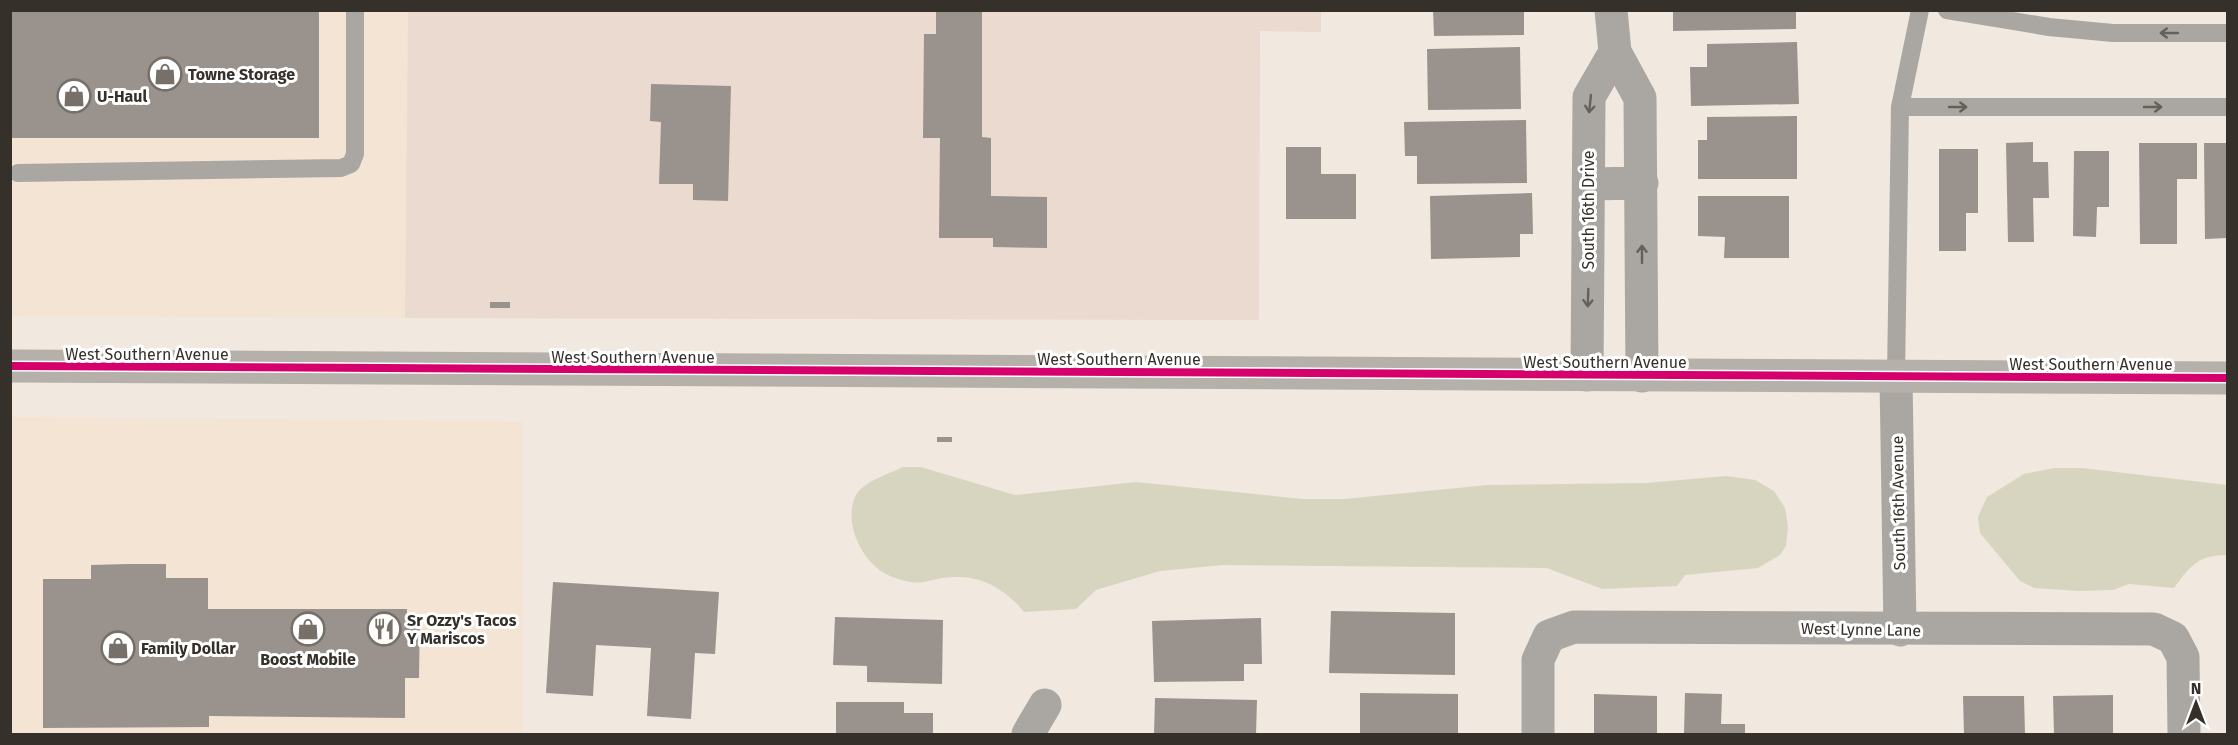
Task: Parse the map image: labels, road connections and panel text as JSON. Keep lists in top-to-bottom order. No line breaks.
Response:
{"streets":{"main road":["West Southern Avenue"],"street":["South 16th Drive","South 16th Avenue","West Lynne Lane"]},"crossings":[["South 16th Drive","West Southern Avenue"],["West Southern Avenue","South 16th Avenue"],["South 16th Avenue","West Lynne Lane"]],"places":{"shop":["Towne Storage","U-Haul","Boost Mobile","Family Dollar"],"restaurant":["Sr Ozzy's Tacos Y Mariscos"]},"north":"top"}
